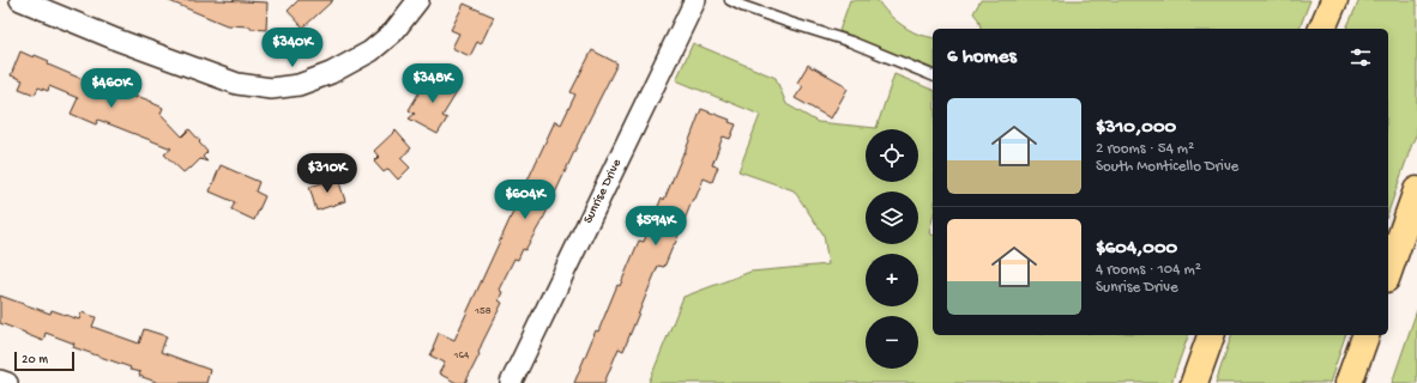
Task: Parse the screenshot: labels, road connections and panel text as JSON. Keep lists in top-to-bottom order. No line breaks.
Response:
{"streets":{"street":["Sunrise Drive"]},"house_numbers":["158","164"],"scale_bar":"20 m","page":{"price":["$340K","$348K","$460K","$310K","$604K","$594K"],"heading":"6 homes","list":[{"name":"$310,000","note":"2 rooms · 54 m² · South Monticello Drive"},{"name":"$604,000","note":"4 rooms · 104 m² · Sunrise Drive"}],"map_buttons":["+","−"],"scale":"20 m"}}
